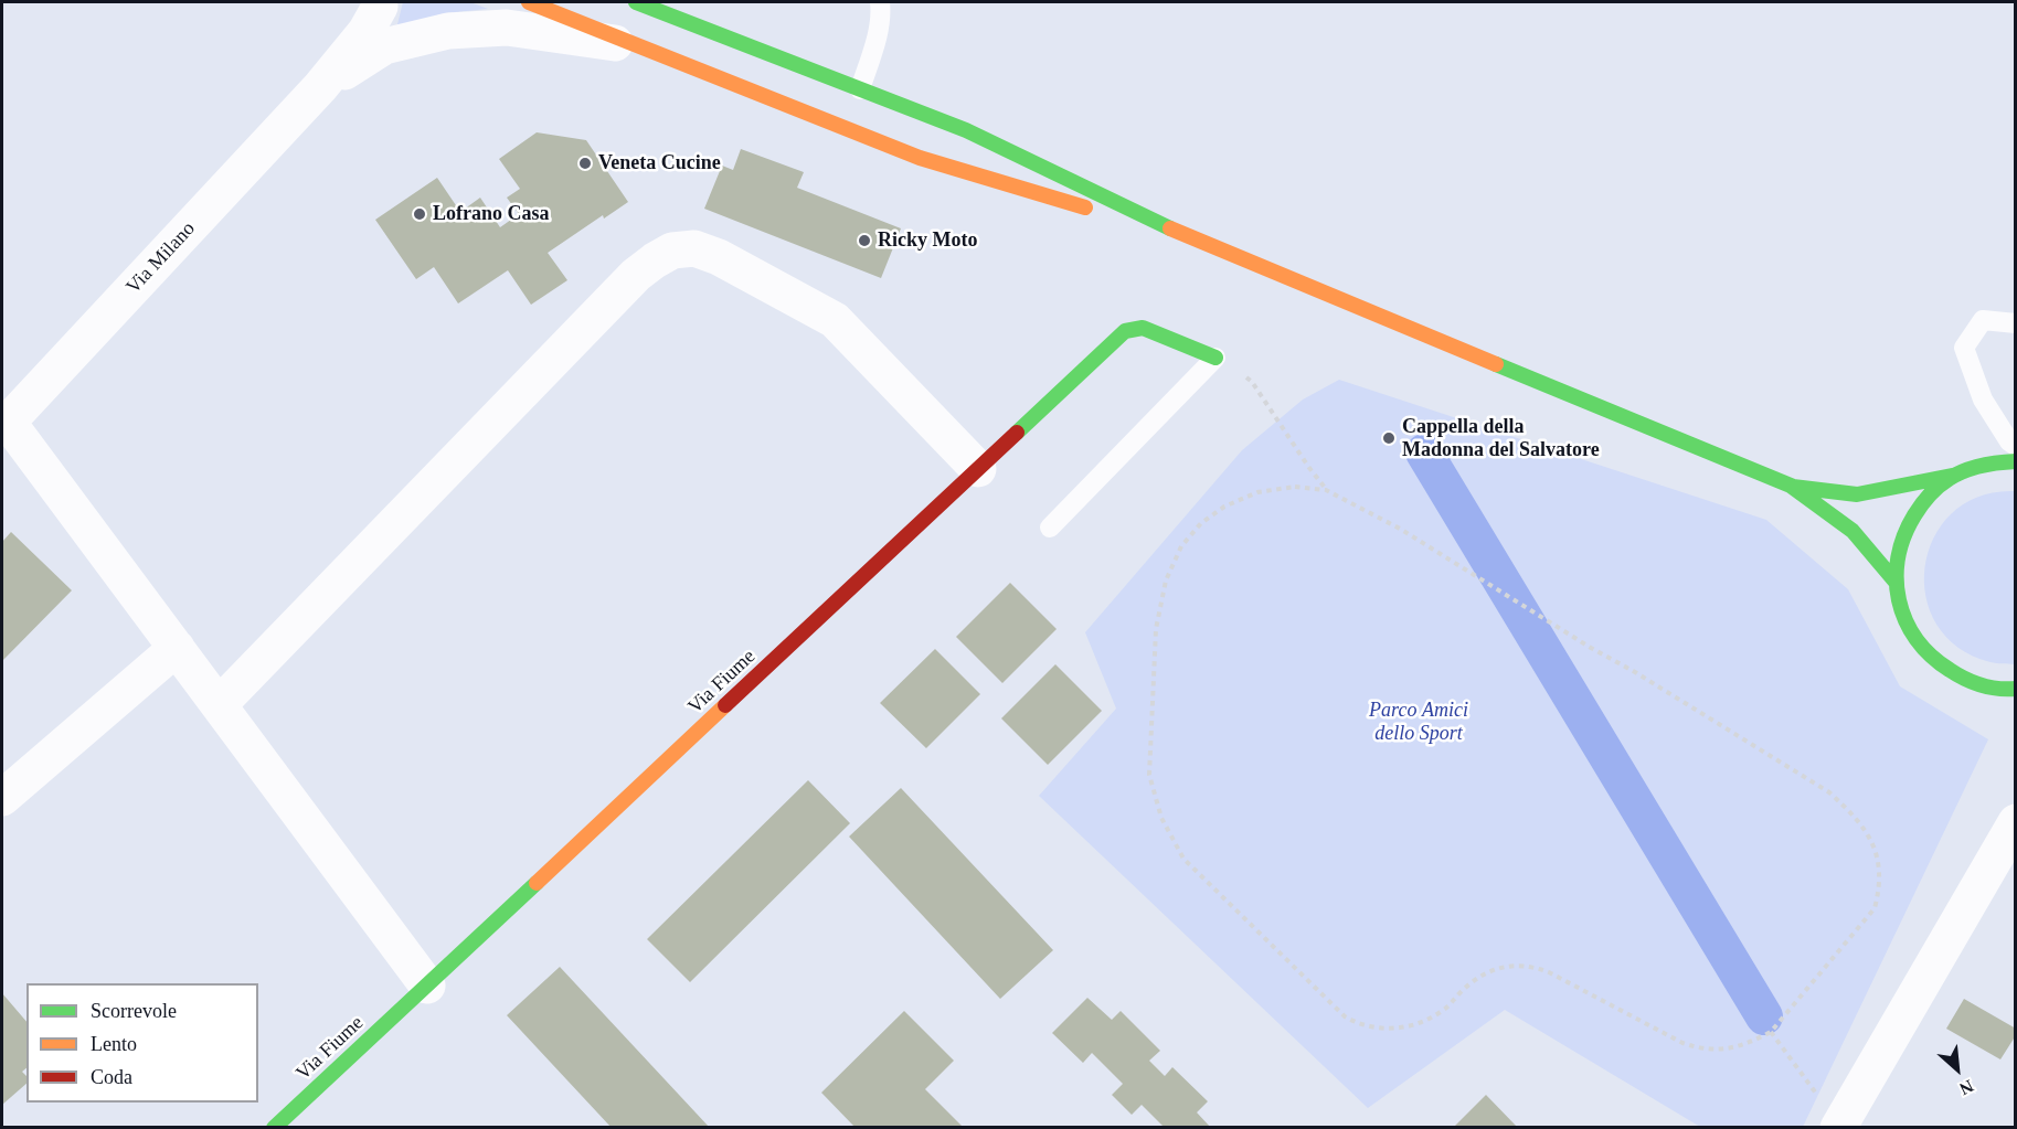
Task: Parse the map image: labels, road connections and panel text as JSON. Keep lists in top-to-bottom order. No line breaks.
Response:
{"streets":{"main road":["Via Fiume"],"street":["Via Milano"]},"parks":["Parco Amici dello Sport"],"places":["Veneta Cucine","Lofrano Casa","Ricky Moto","Cappella della Madonna del Salvatore"],"legend":["Scorrevole","Lento","Coda"],"north":"bottom right"}
